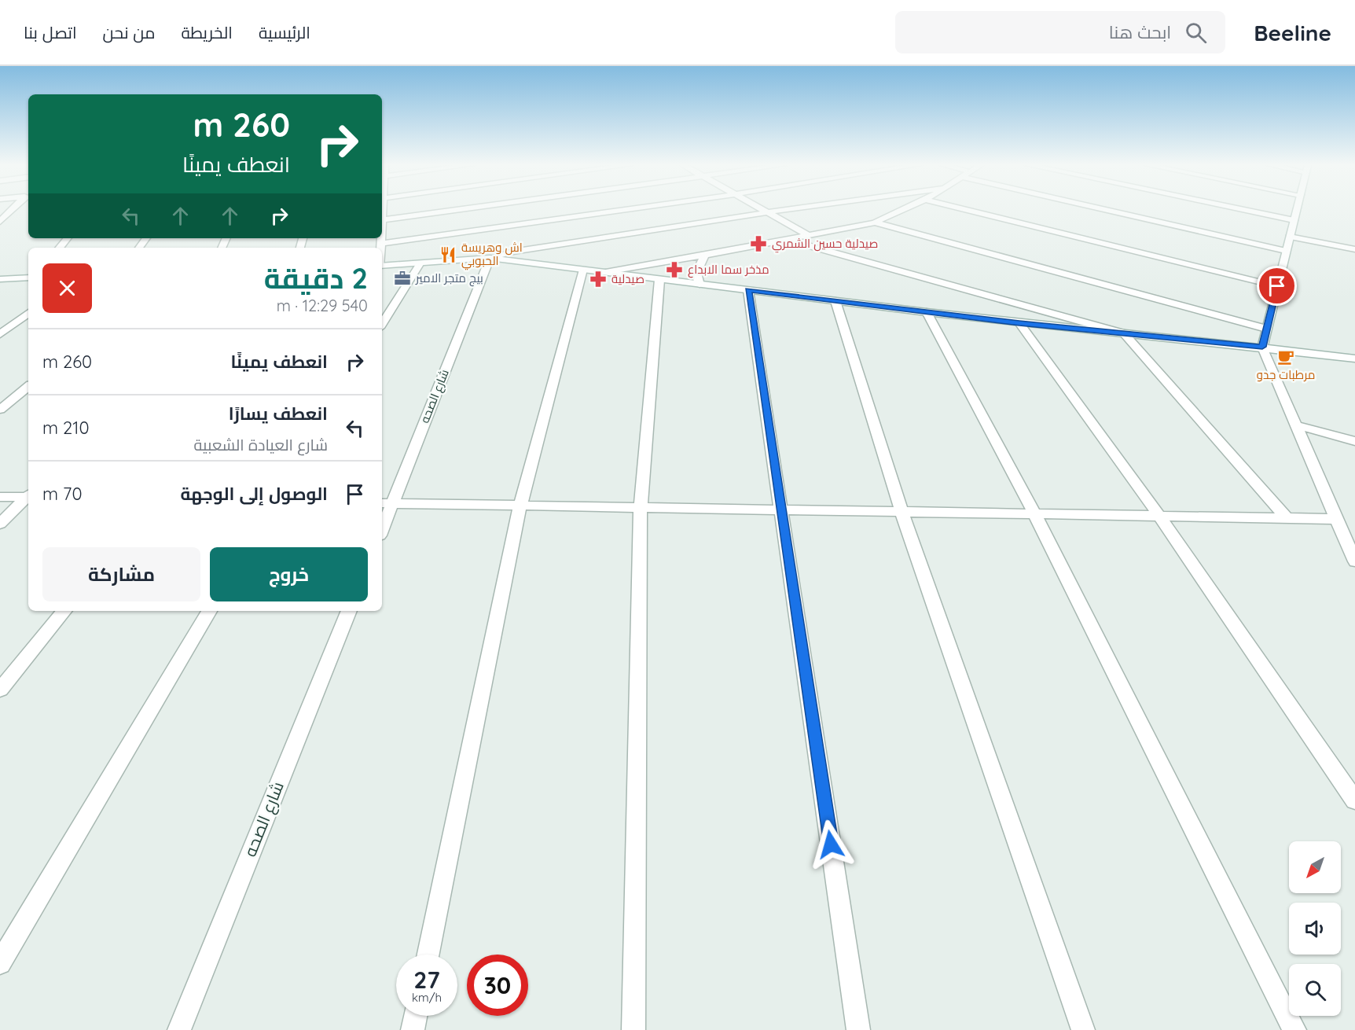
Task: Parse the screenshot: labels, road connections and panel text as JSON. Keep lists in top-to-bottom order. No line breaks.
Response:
{"streets":{"street":["شارع الصحه"]},"places":{"pharmacy":["صيدلية حسين الشمري","مذخر سما الابداع","صيدلية"],"restaurant":["اش وهريسة الحبوبي"],"office":["بيج متجر الامير"],"cafe":["مرطبات جدو"]},"north":"bottom left","page":{"header":"Beeline","search":"ابحث هنا","nav":["الرئيسية","الخريطة","من نحن","اتصل بنا"],"turn":["260 m","انعطف يمينًا"],"heading":["2 دقيقة","540 m · 12:29"],"list":[{"name":"انعطف يمينًا","value":"260 m"},{"name":"انعطف يسارًا","note":"شارع العيادة الشعبية","value":"210 m"},{"name":"الوصول إلى الوجهة","value":"70 m"}],"buttons":["خروج","مشاركة"],"speed":"27 km/h","limit":"30"}}
